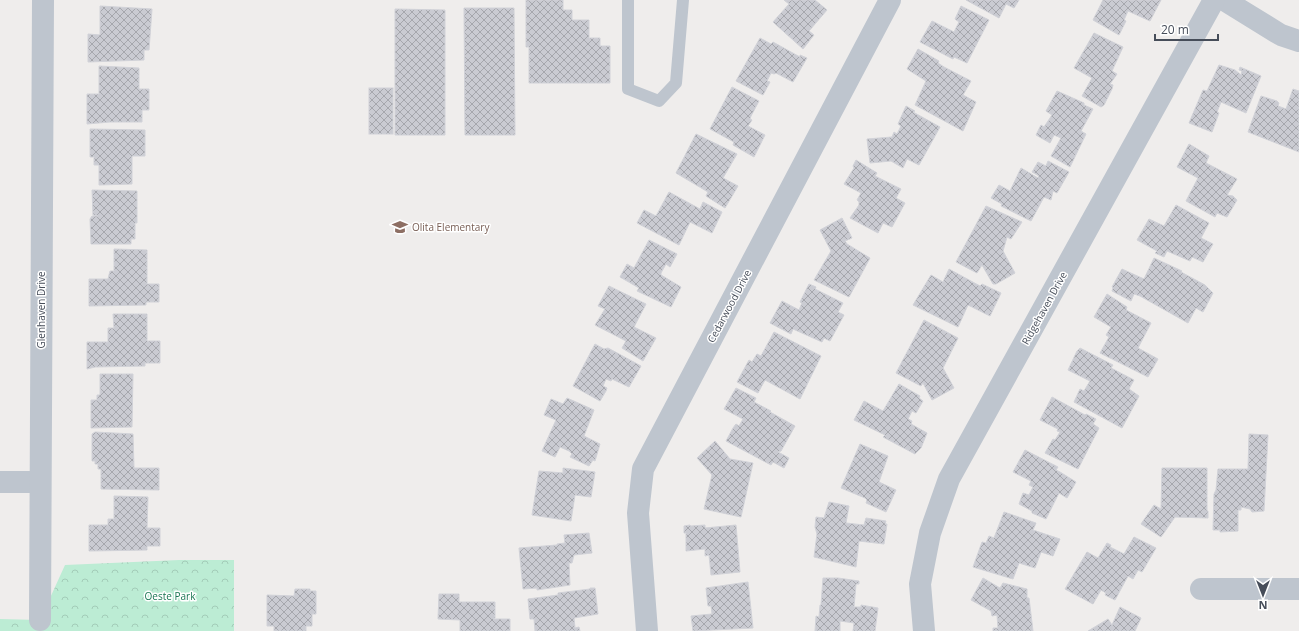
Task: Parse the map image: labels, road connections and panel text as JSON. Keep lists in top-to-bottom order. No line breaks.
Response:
{"streets":{"street":["Cedarwood Drive","Ridgehaven Drive","Glenhaven Drive"]},"parks":["Oeste Park"],"places":{"school or university":["Olita Elementary"]},"scale_bar":"20 m","north":"bottom"}
